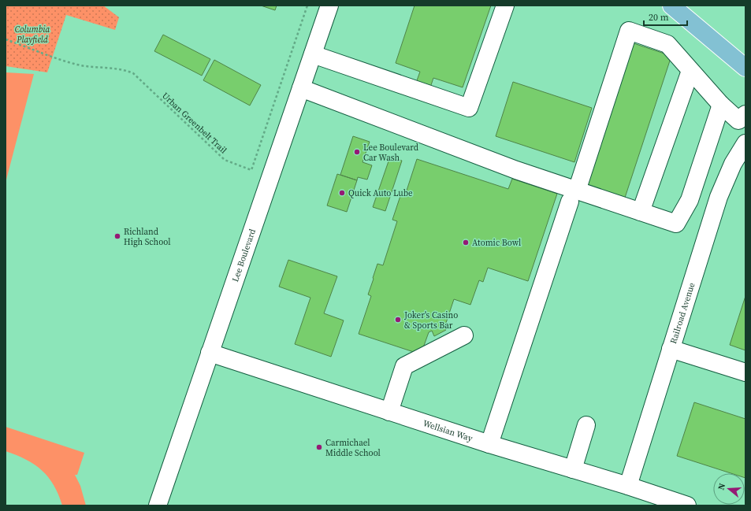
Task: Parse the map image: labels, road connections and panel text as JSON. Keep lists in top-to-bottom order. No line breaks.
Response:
{"streets":{"street":["Lee Boulevard","Railroad Avenue","Wellsian Way"],"path":["Urban Greenbelt Trail"]},"crossings":[["Lee Boulevard","Wellsian Way"],["Railroad Avenue","Wellsian Way"]],"parks":["Columbia Playfield"],"places":["Lee Boulevard Car Wash","Quick Auto Lube","Richland High School","Atomic Bowl","Joker's Casino & Sports Bar","Carmichael Middle School"],"scale_bar":"20 m","north":"left"}
